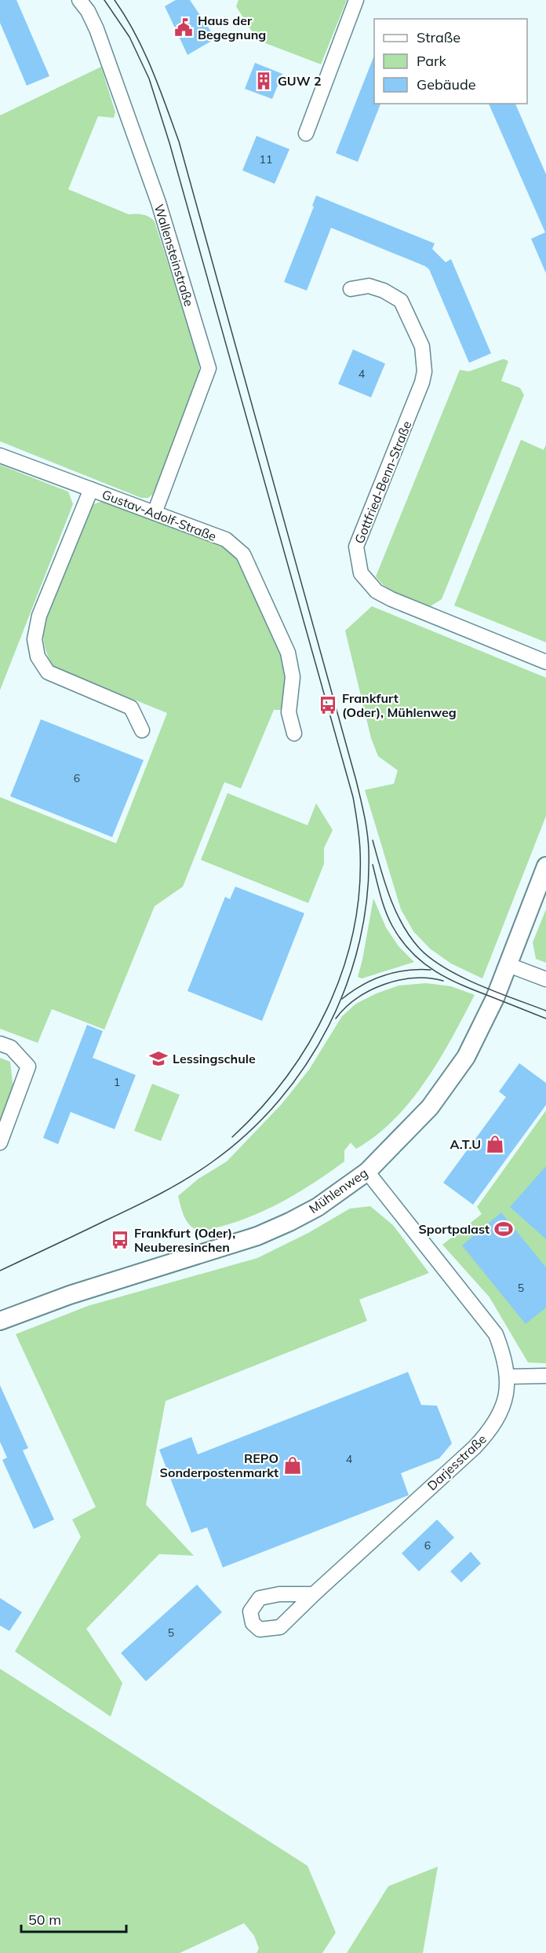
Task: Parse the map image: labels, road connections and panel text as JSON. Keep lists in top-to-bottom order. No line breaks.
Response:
{"streets":{"street":["Wallensteinstraße","Gottfried-Benn-Straße","Gustav-Adolf-Straße","Mühlenweg","Darjesstraße"]},"crossings":[["Wallensteinstraße","Gustav-Adolf-Straße"],["Mühlenweg","Darjesstraße"]],"places":{"public building":["Haus der Begegnung"],"building":["GUW 2"],"bus stop":["Frankfurt (Oder), Mühlenweg","Frankfurt (Oder), Neuberesinchen"],"school or university":["Lessingschule"],"shop":["A.T.U","REPO Sonderpostenmarkt"],"sports":["Sportpalast"]},"house_numbers":["11","4","6","1","5","4","6","5"],"legend":["Straße","Park","Gebäude"],"scale_bar":"50 m"}
